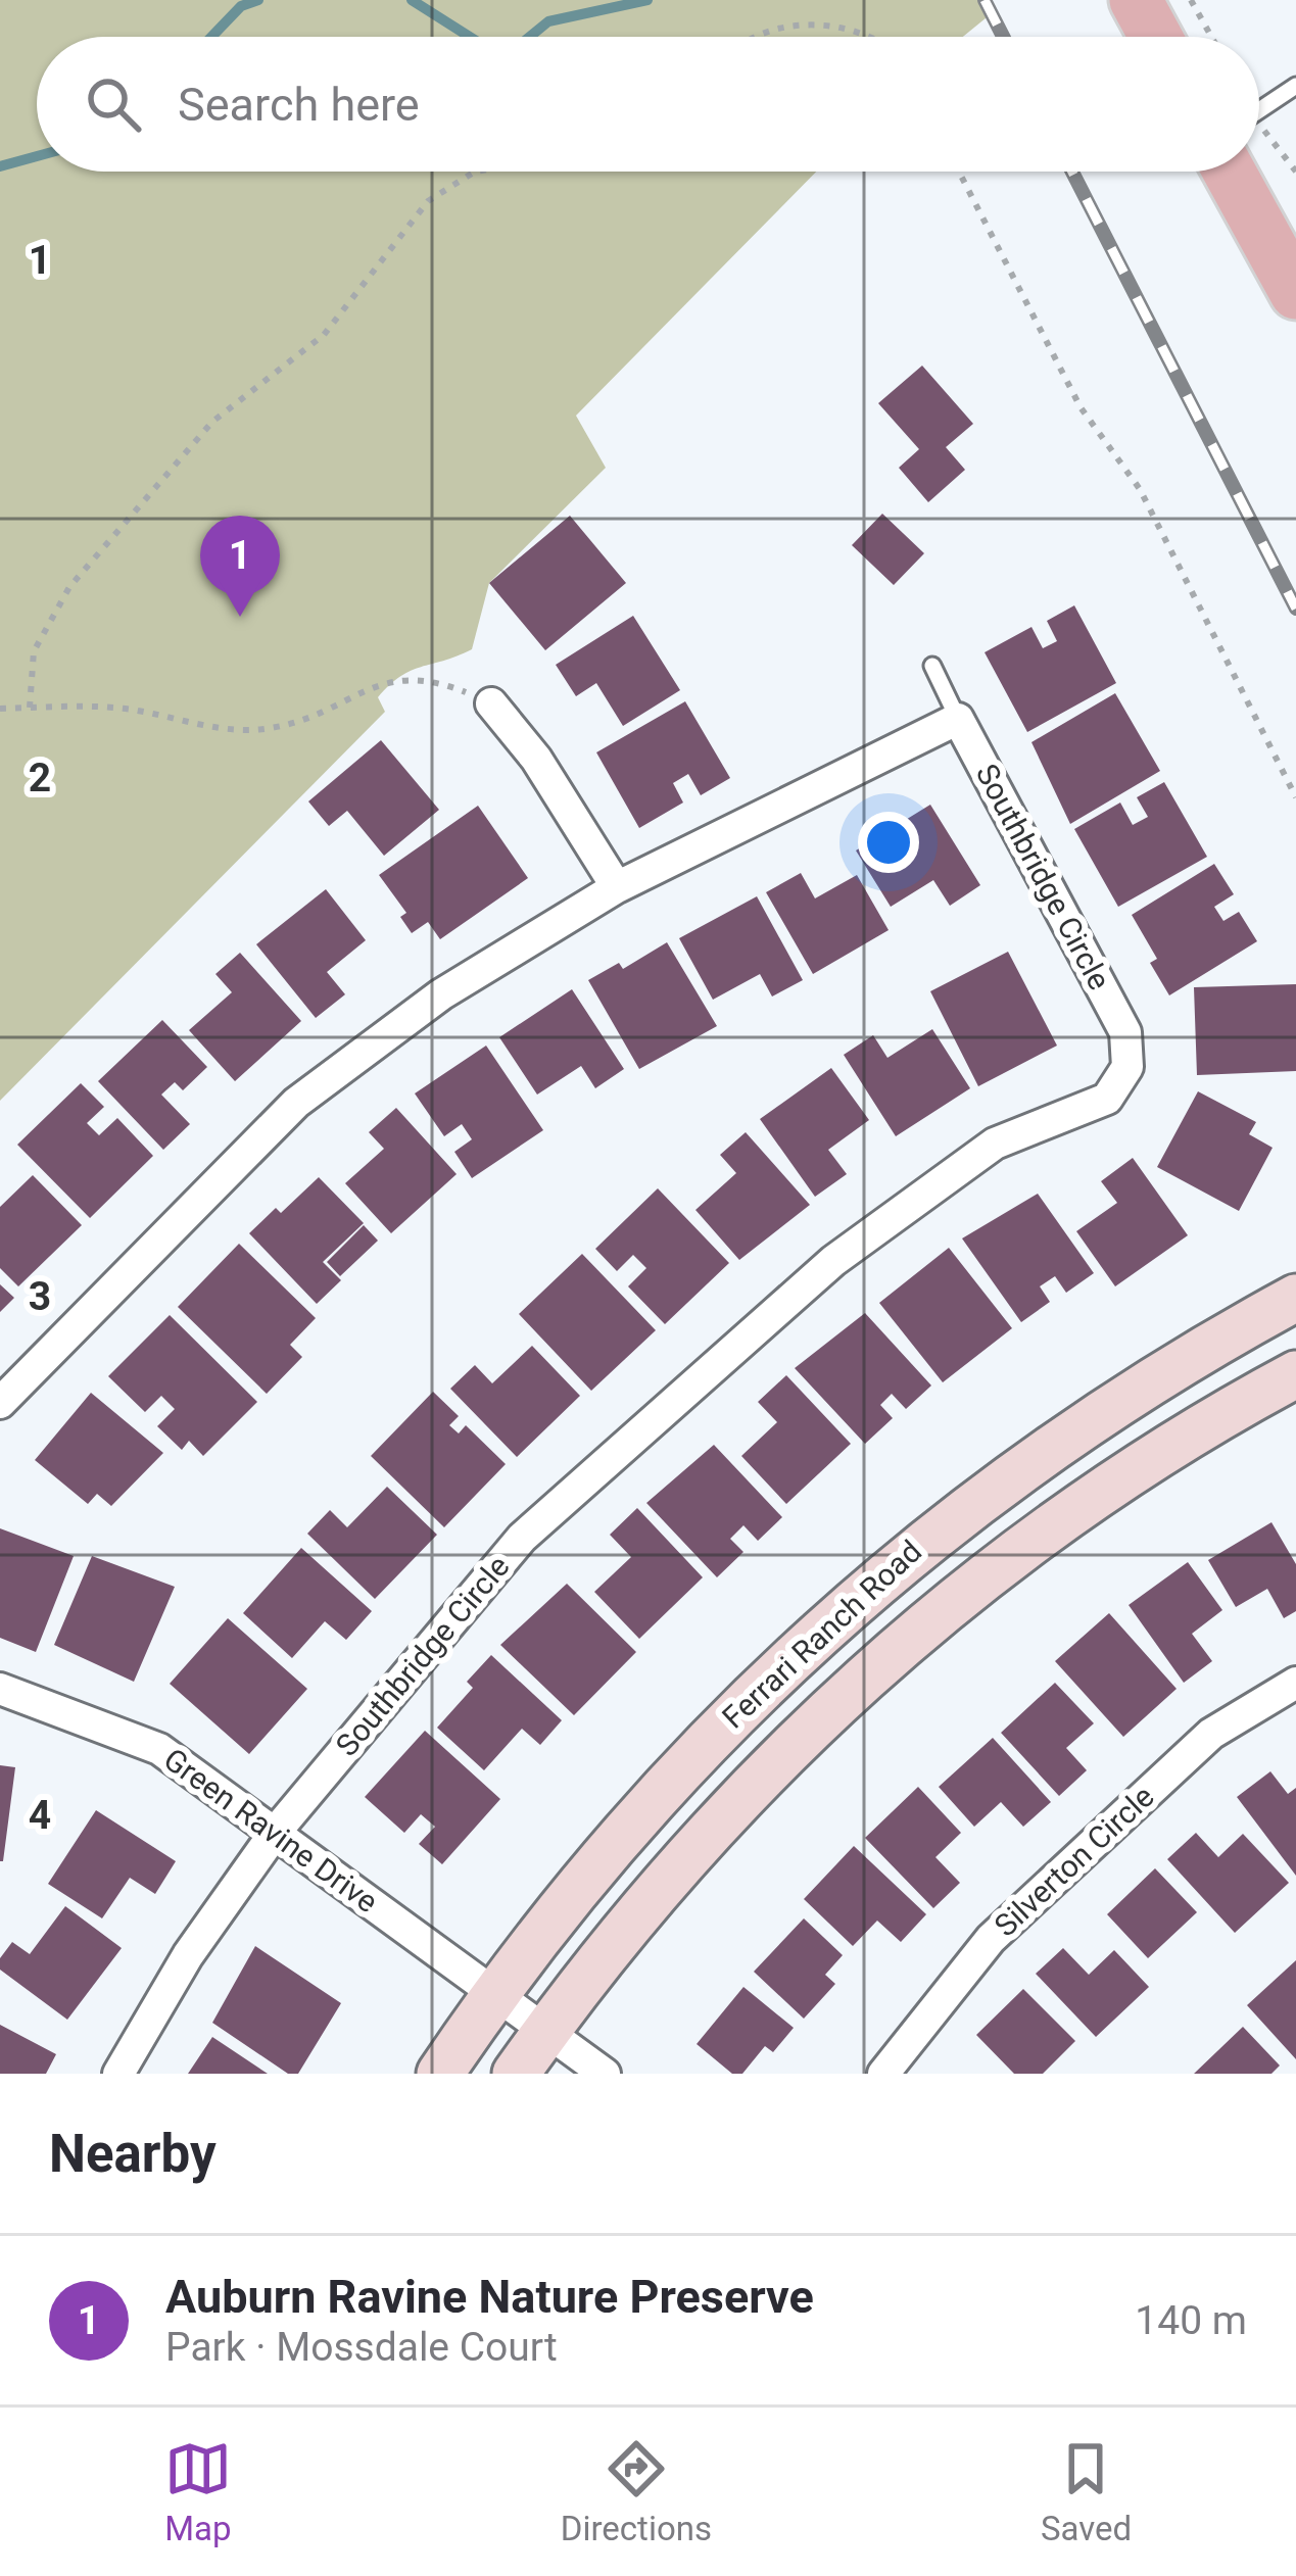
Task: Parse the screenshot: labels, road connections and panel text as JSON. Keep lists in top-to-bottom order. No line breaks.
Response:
{"streets":{"main road":["Ferrari Ranch Road"],"street":["Southbridge Circle","Green Ravine Drive","Silverton Circle"]},"crossings":[["Southbridge Circle","Green Ravine Drive"],["Ferrari Ranch Road","Green Ravine Drive"]],"page":{"search":"Search here","pins":"1","heading":"Nearby","list":[{"mark":"1","name":"Auburn Ravine Nature Preserve","note":"Park · Mossdale Court","value":"140 m"}],"nav":["Map","Directions","Saved"]},"grid":{"rows":["1","2","3","4"]}}
